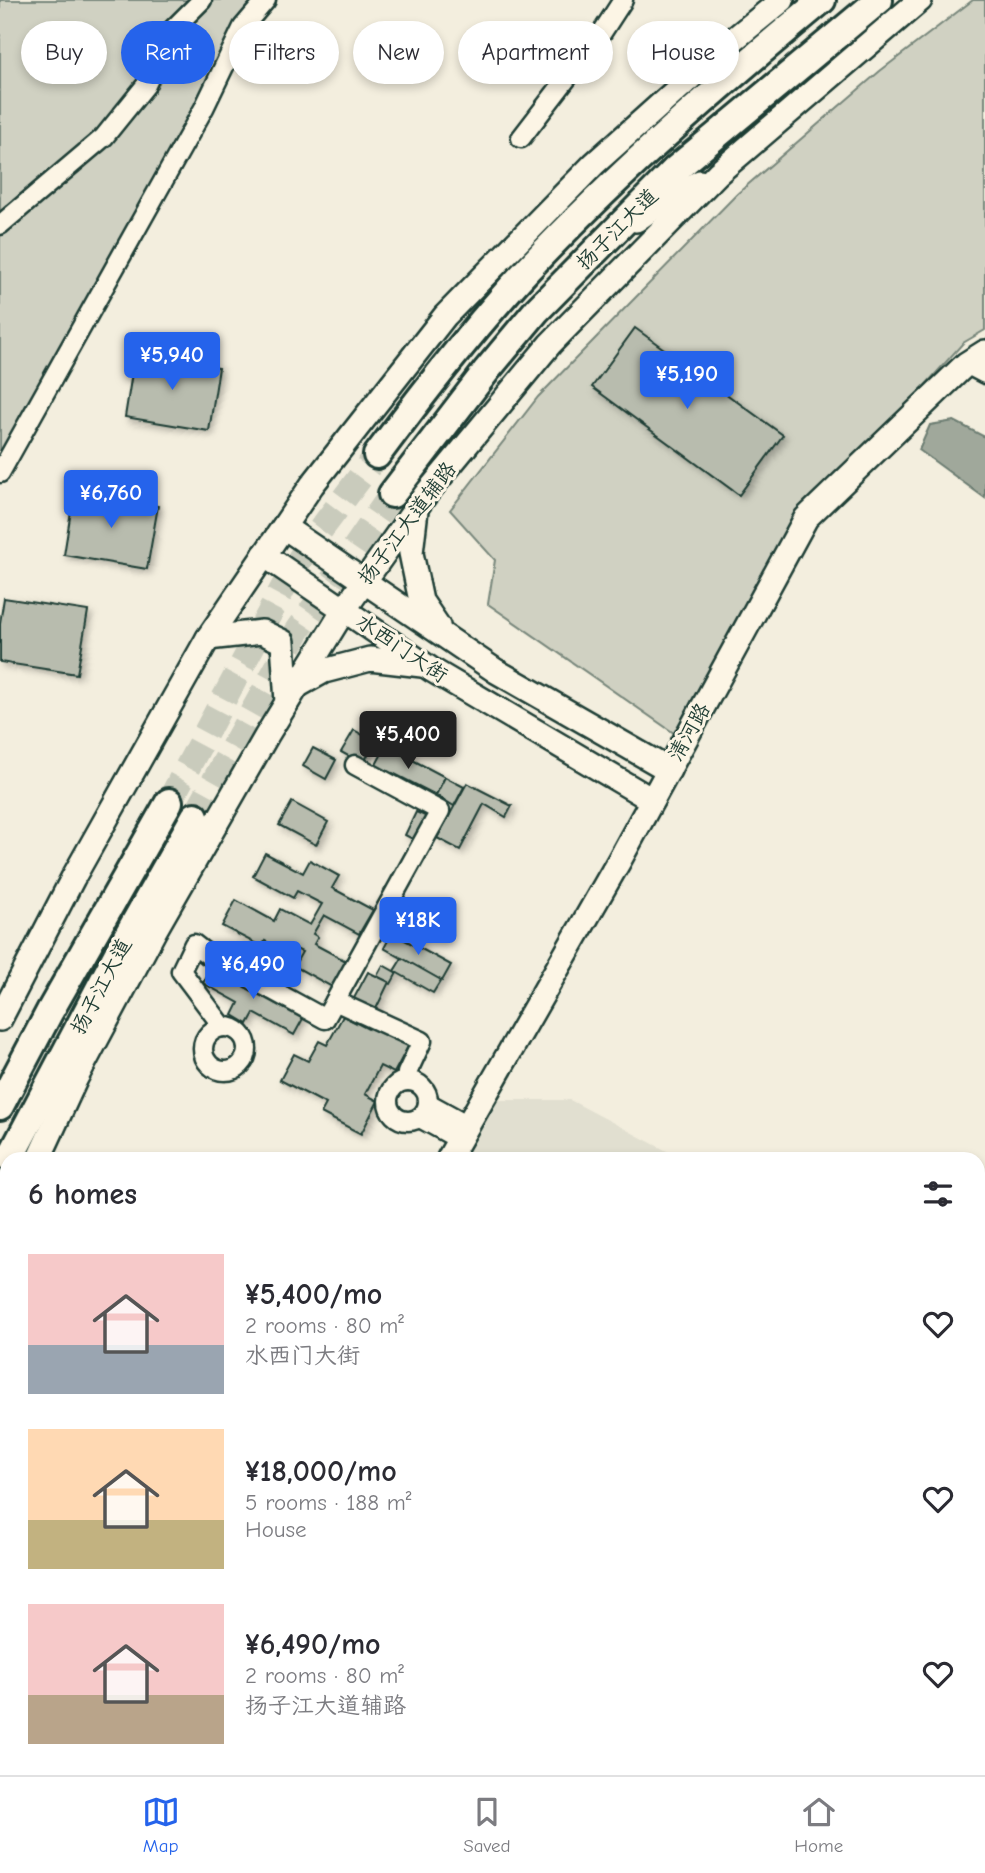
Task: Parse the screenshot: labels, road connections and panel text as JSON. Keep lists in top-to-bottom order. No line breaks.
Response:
{"streets":{"highway":["扬子江大道"],"main road":["扬子江大道辅路","水西门大街","清河路"]},"crossings":[["扬子江大道辅路","水西门大街"],["水西门大街","清河路"]],"page":{"chip":["Buy","Rent","Filters","New","Apartment","House"],"price":["¥5,940","¥5,190","¥6,760","¥5,400","¥18K","¥6,490"],"heading":"6 homes","list":[{"name":"¥5,400/mo","note":"2 rooms · 80 m² · 水西门大街"},{"name":"¥18,000/mo","note":"5 rooms · 188 m² · House"},{"name":"¥6,490/mo","note":"2 rooms · 80 m² · 扬子江大道辅路"}],"tabs":["Map","Saved","Home"]}}
